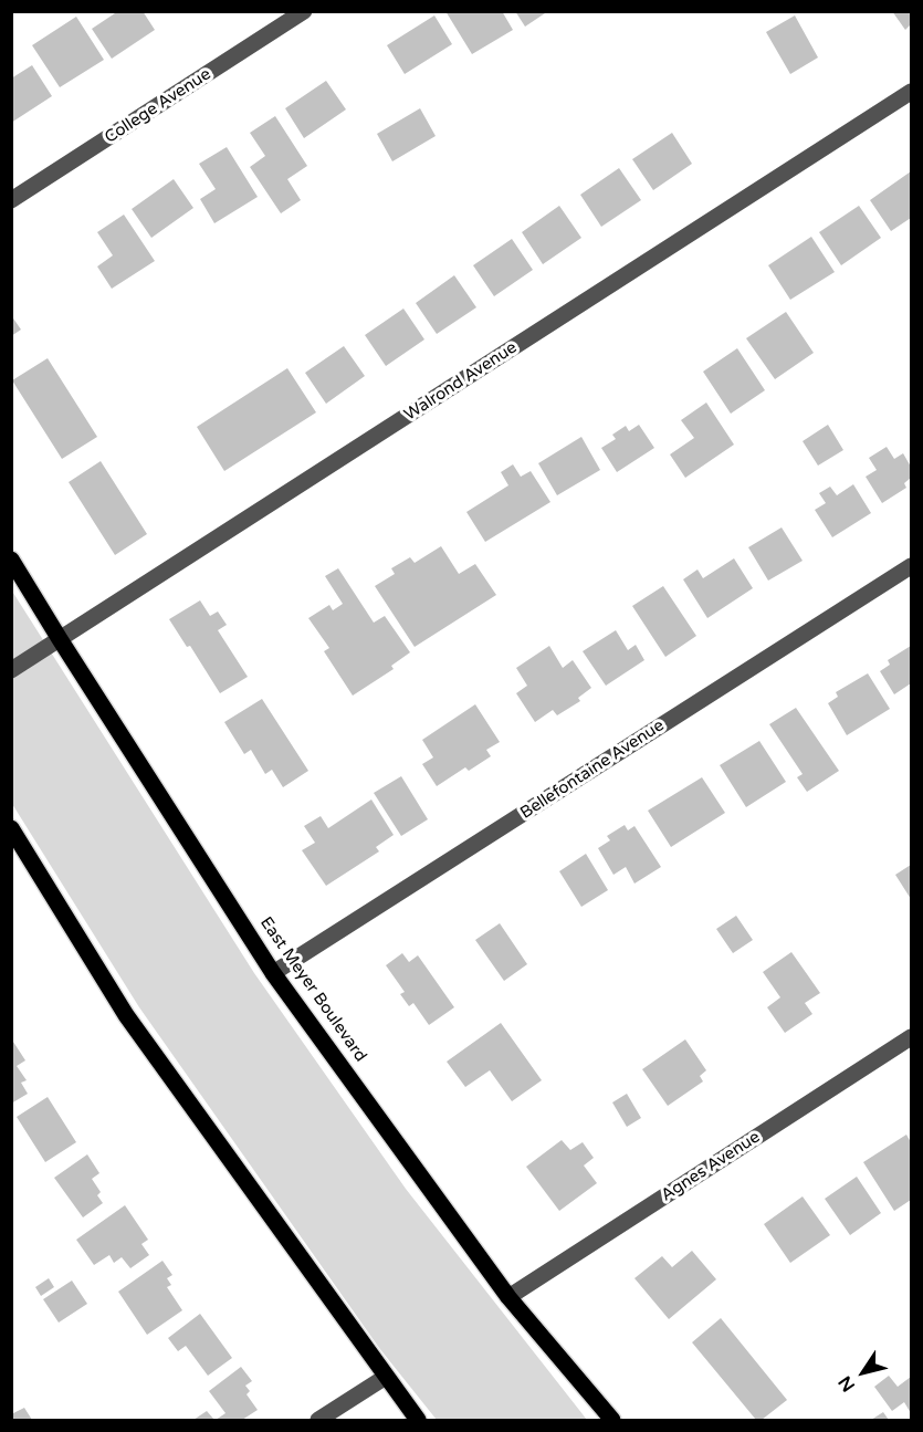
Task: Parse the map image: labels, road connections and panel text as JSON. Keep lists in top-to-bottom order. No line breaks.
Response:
{"streets":{"main road":["East Meyer Boulevard"],"street":["College Avenue","Walrond Avenue","Bellefontaine Avenue","Agnes Avenue"]},"crossings":[["Walrond Avenue","East Meyer Boulevard"],["Bellefontaine Avenue","East Meyer Boulevard"],["East Meyer Boulevard","Agnes Avenue"]],"north":"bottom left"}
